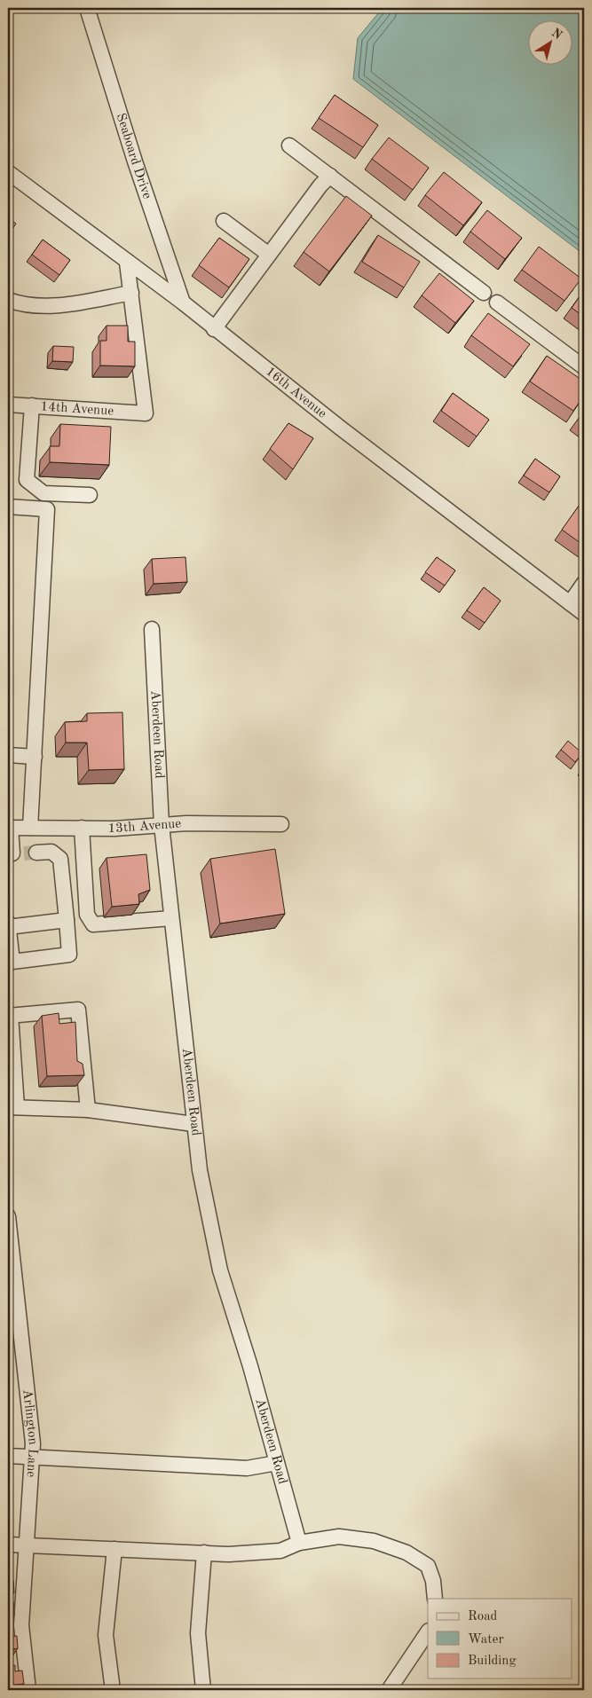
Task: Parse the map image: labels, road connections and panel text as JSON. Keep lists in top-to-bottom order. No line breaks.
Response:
{"streets":{"street":["Seaboard Drive","16th Avenue","14th Avenue","Aberdeen Road","13th Avenue","Arlington Lane"]},"crossings":[["Seaboard Drive","16th Avenue"],["Aberdeen Road","13th Avenue"]],"legend":["Road","Water","Building"],"north":"top right"}
